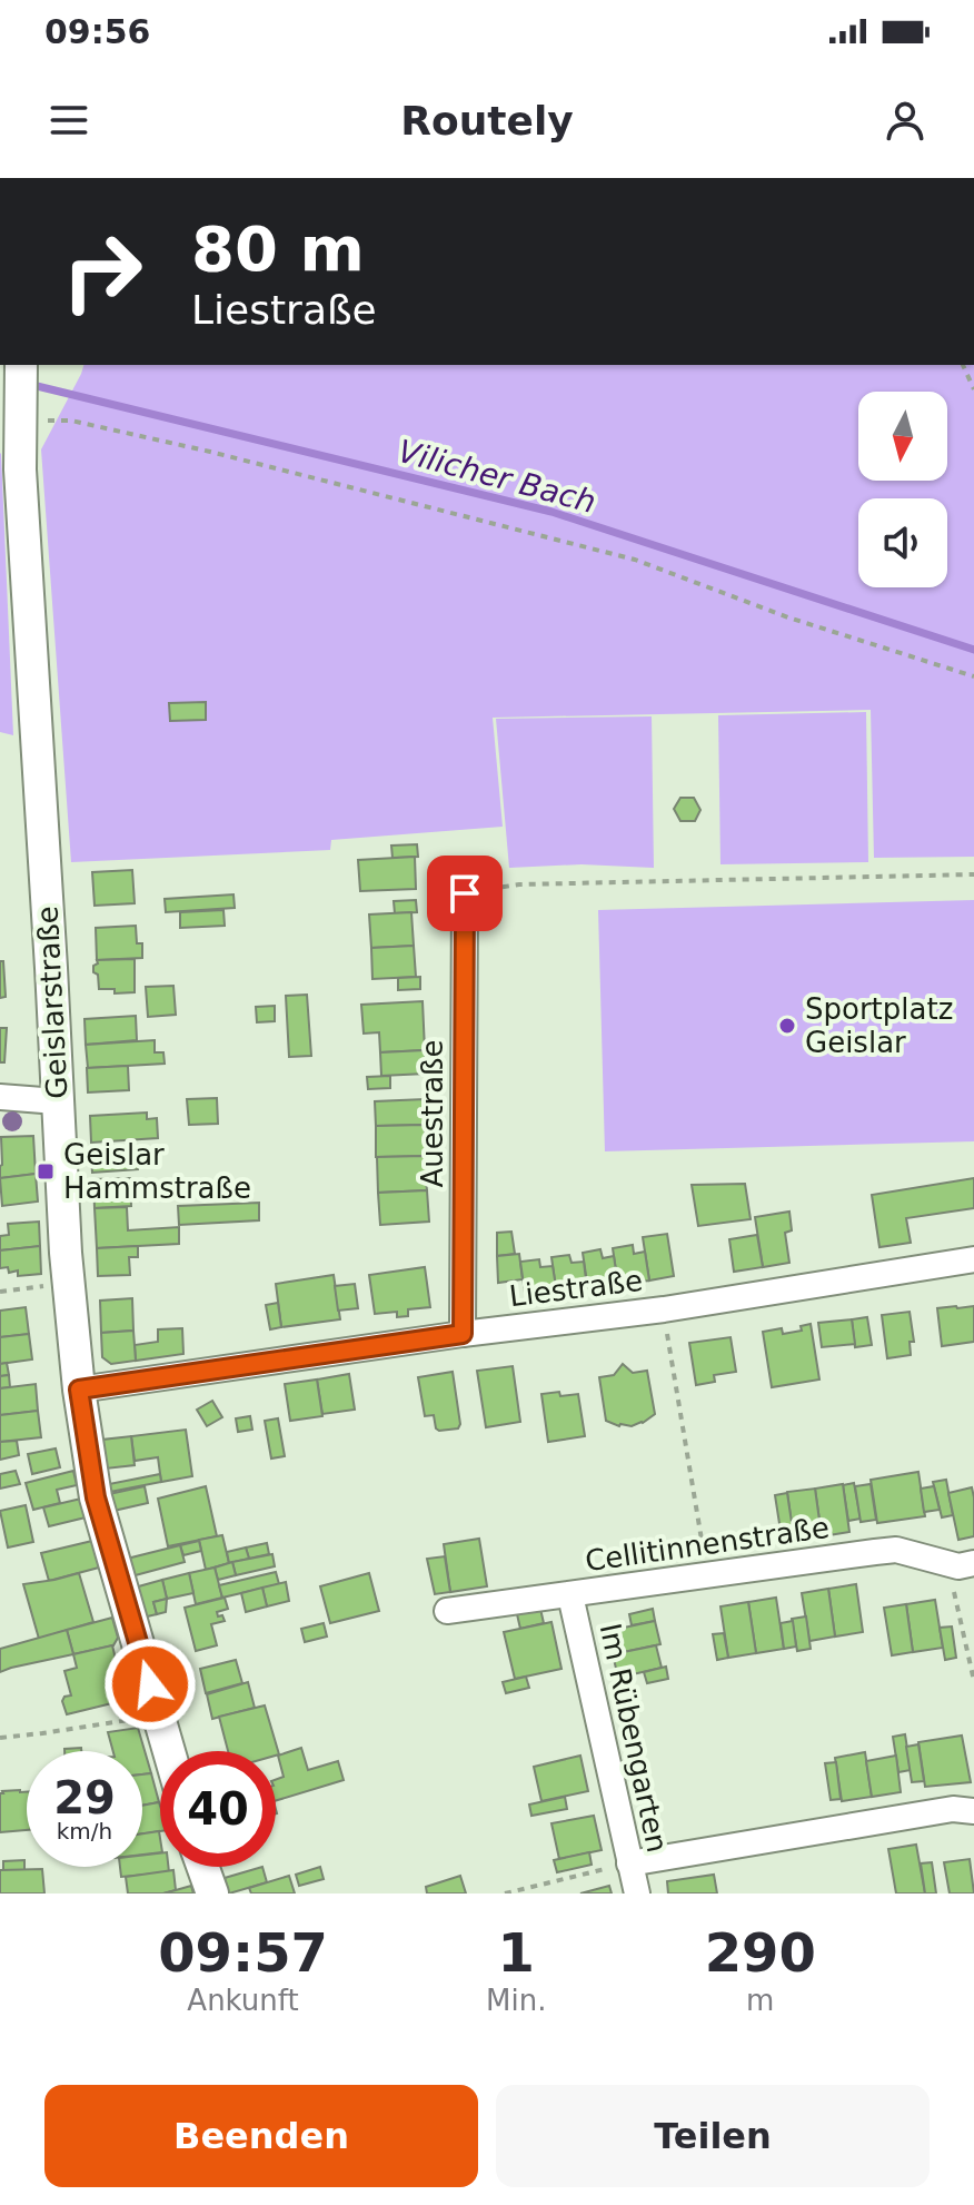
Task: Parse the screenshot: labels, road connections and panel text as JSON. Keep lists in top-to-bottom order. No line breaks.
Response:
{"streets":{"street":["Geislarstraße","Auestraße","Liestraße","Cellitinnenstraße","Im Rübengarten"]},"crossings":[["Geislarstraße","Liestraße"],["Auestraße","Liestraße"],["Cellitinnenstraße","Im Rübengarten"]],"water":["Vilicher Bach"],"places":{"other":["Sportplatz Geislar"],"transit":["Geislar Hammstraße"]},"north":"bottom","page":{"status":"09:56","header":"Routely","turn":["80 m","Liestraße"],"speed":"29 km/h","limit":"40","eta":["09:57","Ankunft","1","Min.","290","m"],"buttons":["Beenden","Teilen"]}}
